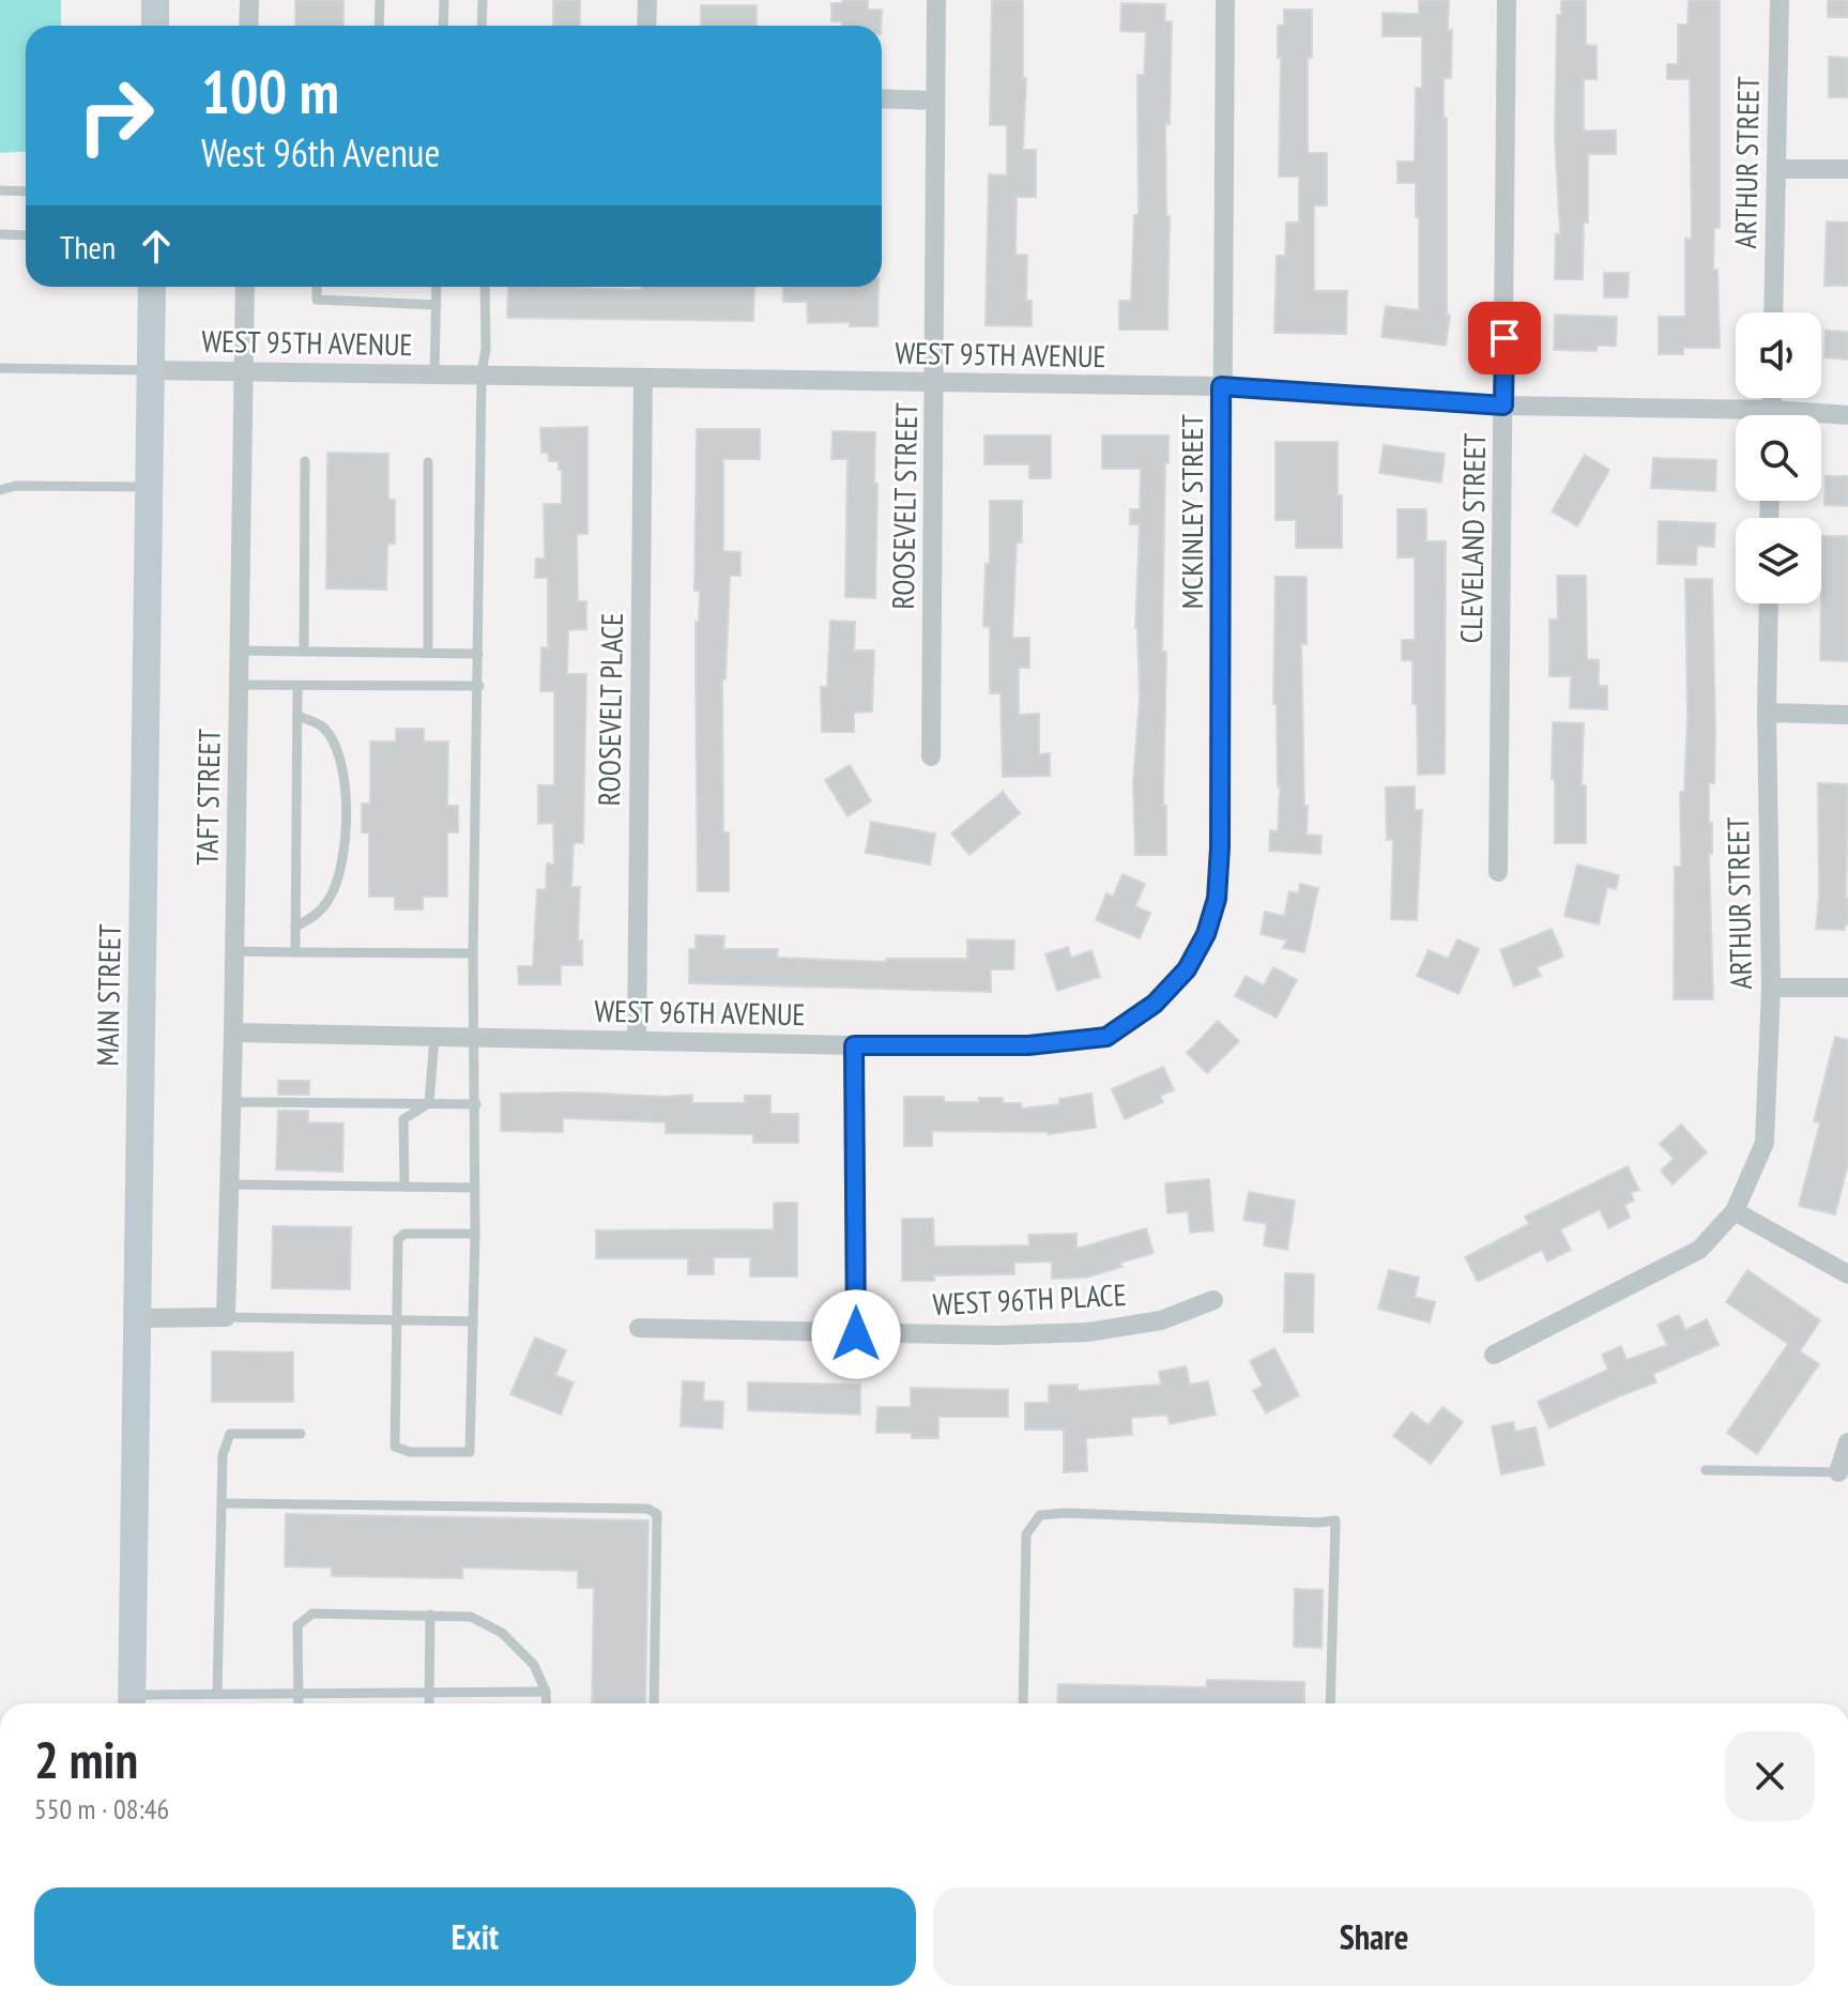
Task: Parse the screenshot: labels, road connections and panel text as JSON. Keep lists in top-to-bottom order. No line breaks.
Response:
{"streets":{"main road":["MAIN STREET"],"street":["ARTHUR STREET","WEST 95TH AVENUE","ROOSEVELT STREET","MCKINLEY STREET","CLEVELAND STREET","ROOSEVELT PLACE","TAFT STREET","WEST 96TH AVENUE","WEST 96TH PLACE"]},"crossings":[["WEST 95TH AVENUE","ROOSEVELT STREET"],["WEST 95TH AVENUE","MCKINLEY STREET"],["WEST 95TH AVENUE","CLEVELAND STREET"],["WEST 95TH AVENUE","ROOSEVELT PLACE"],["WEST 95TH AVENUE","TAFT STREET"],["WEST 95TH AVENUE","MAIN STREET"],["MCKINLEY STREET","WEST 96TH AVENUE"],["ROOSEVELT PLACE","WEST 96TH AVENUE"],["TAFT STREET","WEST 96TH AVENUE"]],"page":{"turn":["100 m","West 96th Avenue"],"then":"Then","heading":["2 min","550 m · 08:46"],"buttons":["Exit","Share"]}}
